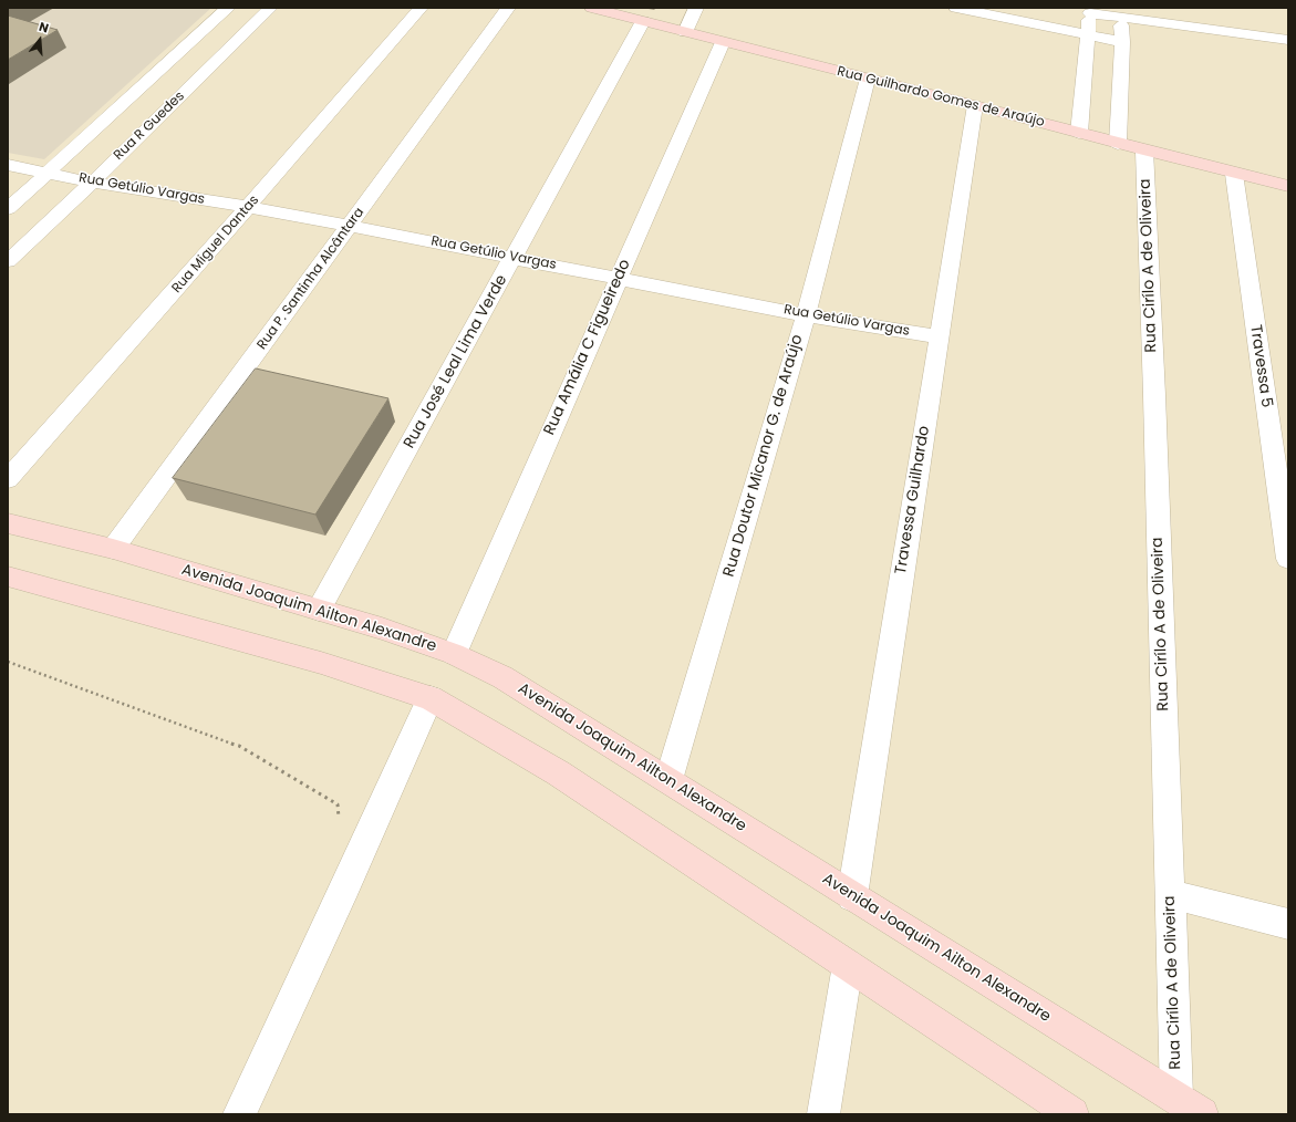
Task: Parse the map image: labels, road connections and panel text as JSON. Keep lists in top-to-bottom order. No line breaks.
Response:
{"streets":{"street":["Rua Guilhardo Gomes de Araújo","Rua R Guedes","Rua Getúlio Vargas","Rua Miguel Dantas","Rua Cirílo A de Oliveira","Rua P. Santinha Alcântara","Rua Amália C Figueiredo","Rua José Leal Lima Verde","Travessa 5","Rua Doutor Micanor G. de Araújo","Travessa Guilhardo","Avenida Joaquim Ailton Alexandre"]},"crossings":[["Rua Guilhardo Gomes de Araújo","Rua Cirílo A de Oliveira"],["Rua Guilhardo Gomes de Araújo","Rua Amália C Figueiredo"],["Rua Guilhardo Gomes de Araújo","Rua José Leal Lima Verde"],["Rua Guilhardo Gomes de Araújo","Travessa 5"],["Rua Guilhardo Gomes de Araújo","Rua Doutor Micanor G. de Araújo"],["Rua Guilhardo Gomes de Araújo","Travessa Guilhardo"],["Rua R Guedes","Rua Getúlio Vargas"],["Rua Getúlio Vargas","Rua Miguel Dantas"],["Rua Getúlio Vargas","Rua P. Santinha Alcântara"],["Rua Getúlio Vargas","Rua Amália C Figueiredo"],["Rua Getúlio Vargas","Rua José Leal Lima Verde"],["Rua Getúlio Vargas","Rua Doutor Micanor G. de Araújo"],["Rua Getúlio Vargas","Travessa Guilhardo"],["Rua Cirílo A de Oliveira","Avenida Joaquim Ailton Alexandre"],["Rua P. Santinha Alcântara","Avenida Joaquim Ailton Alexandre"],["Rua Amália C Figueiredo","Avenida Joaquim Ailton Alexandre"],["Rua José Leal Lima Verde","Avenida Joaquim Ailton Alexandre"],["Rua Doutor Micanor G. de Araújo","Avenida Joaquim Ailton Alexandre"],["Travessa Guilhardo","Avenida Joaquim Ailton Alexandre"]],"north":"top"}
